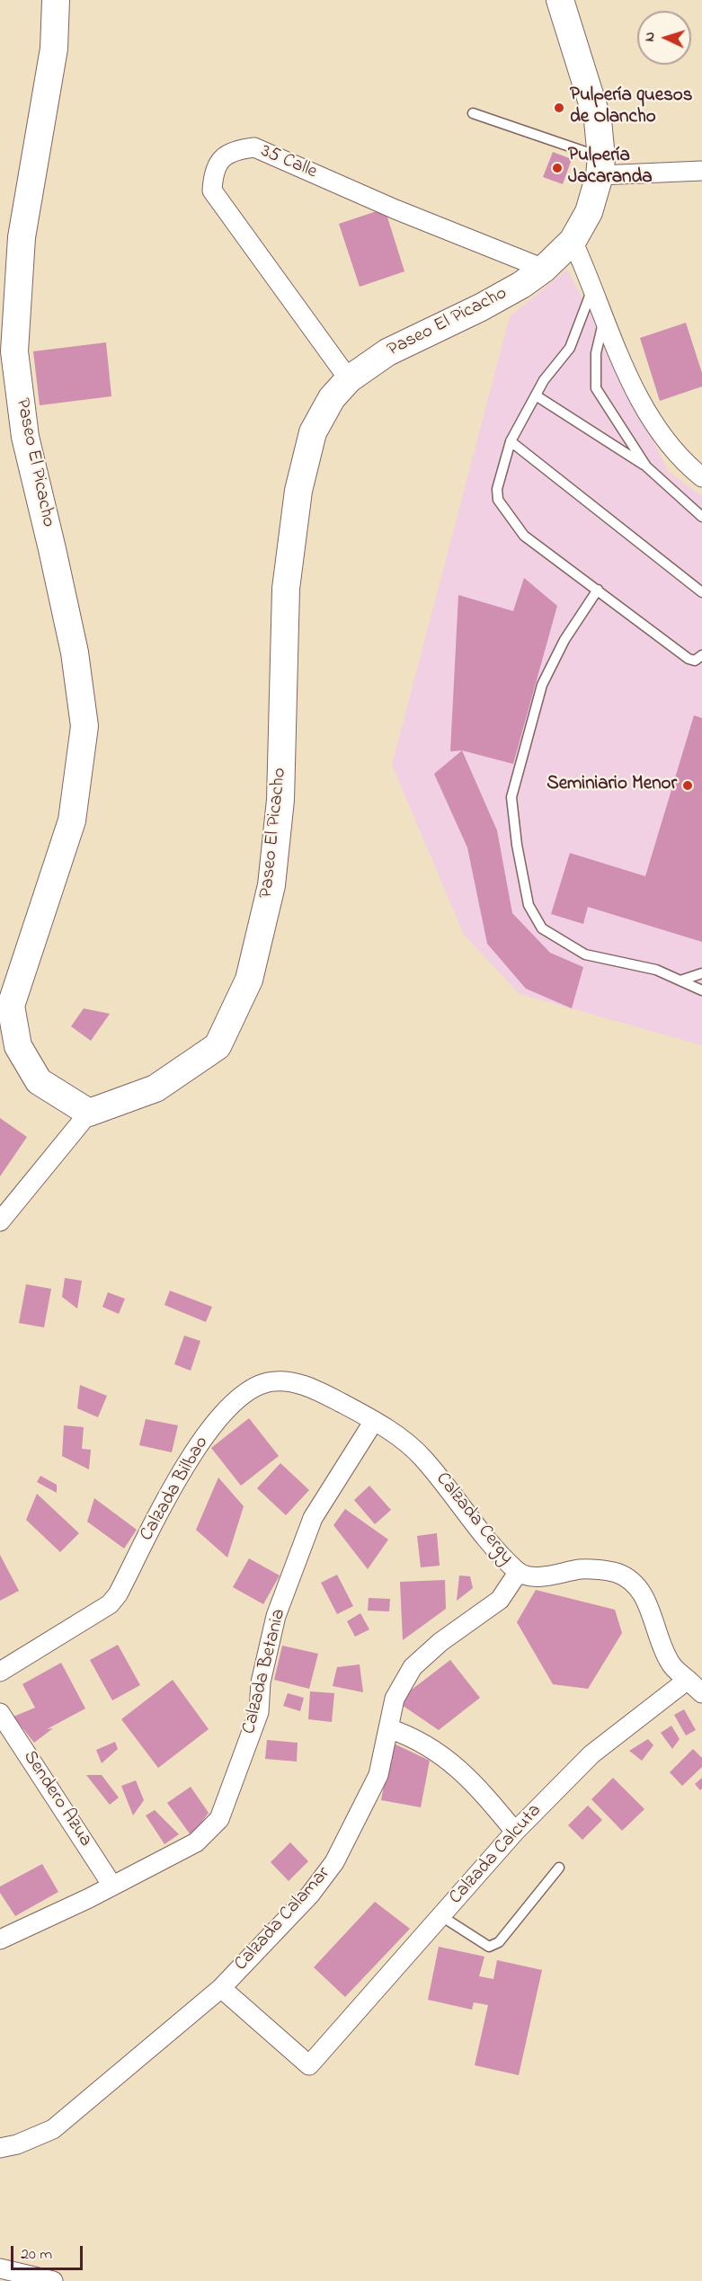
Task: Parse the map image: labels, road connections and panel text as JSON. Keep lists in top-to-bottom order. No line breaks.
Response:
{"streets":{"street":["35 Calle","Paseo El Picacho","Calzada Bilbao","Calzada Cergy","Calzada Betania","Sendero Azua","Calzada Calcuta","Calzada Calamar"]},"crossings":[["35 Calle","Paseo El Picacho"],["Calzada Bilbao","Calzada Cergy"],["Calzada Bilbao","Calzada Betania"],["Calzada Cergy","Calzada Betania"],["Calzada Cergy","Calzada Calcuta"],["Calzada Cergy","Calzada Calamar"],["Calzada Betania","Sendero Azua"],["Calzada Calcuta","Calzada Calamar"]],"places":["Pulpería quesos de Olancho","Pulpería Jacaranda","Seminiario Menor"],"scale_bar":"20 m","north":"left"}
